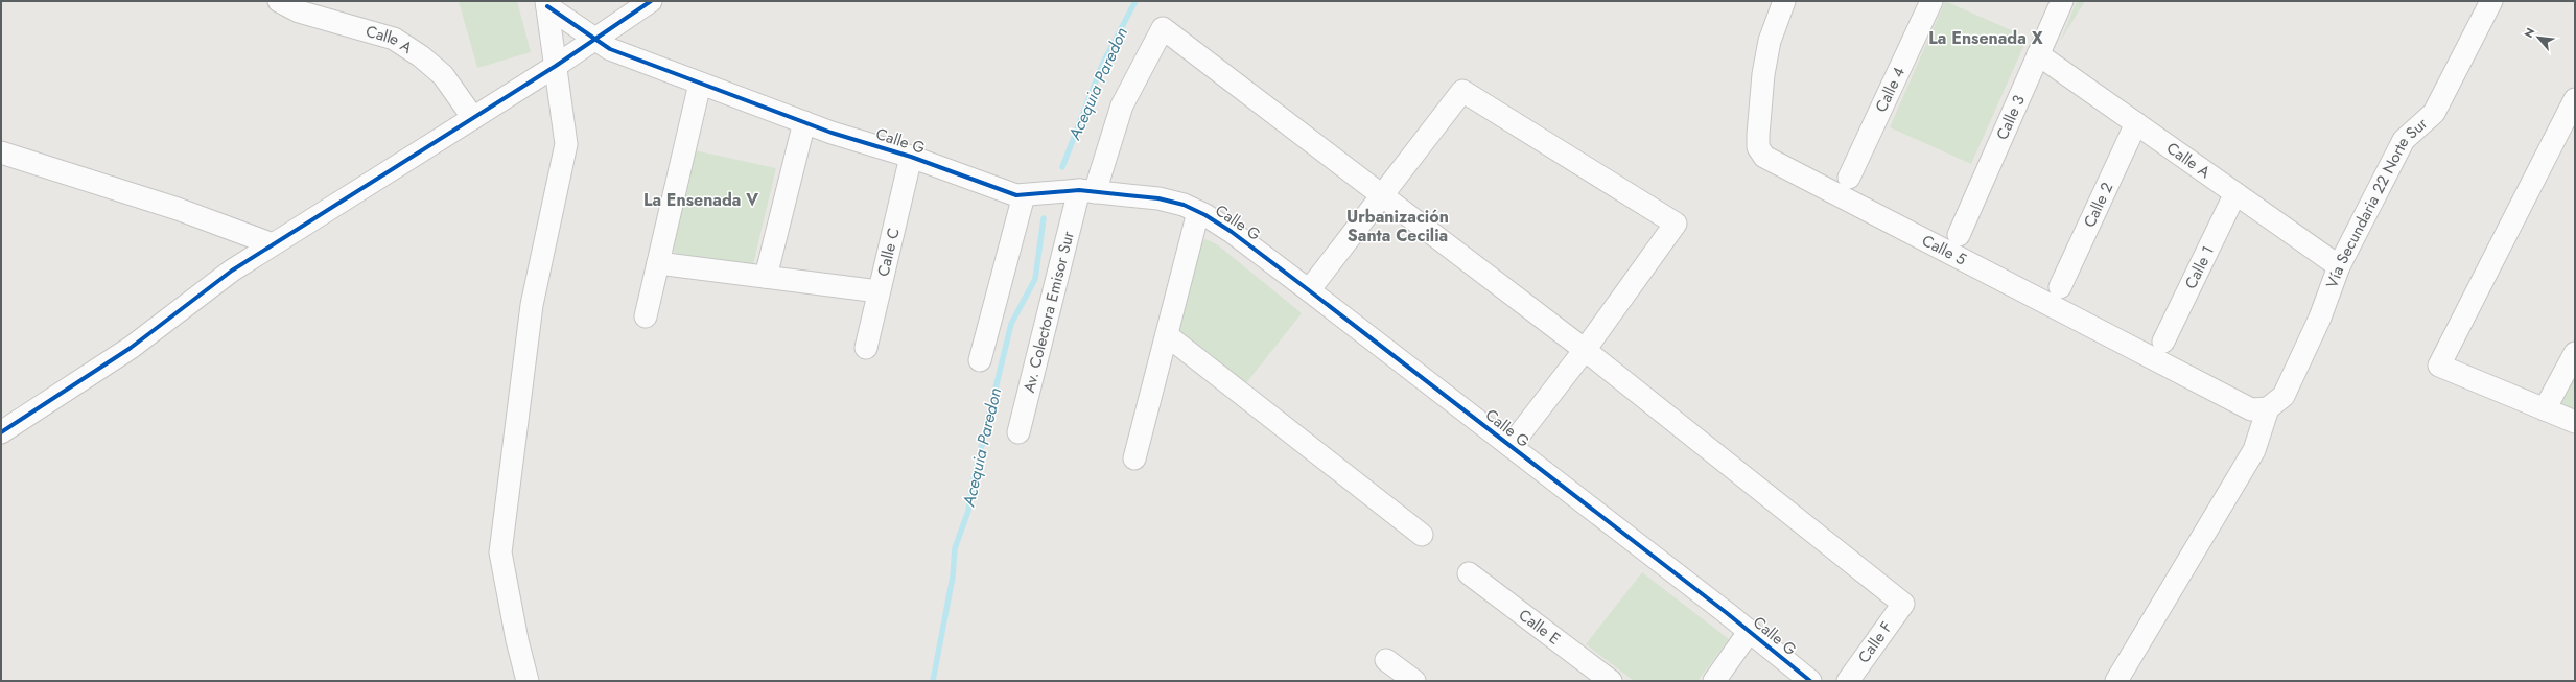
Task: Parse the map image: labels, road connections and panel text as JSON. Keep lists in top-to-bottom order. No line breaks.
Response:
{"streets":{"street":["Calle A","Calle 4","Calle 3","Calle G","Calle 2","Vía Secundaria 22 Norte Sur","Calle 5","Calle C","Calle 1","Av. Colectora Emisor Sur","Calle E","Calle F"]},"crossings":[["Calle A","Calle 3"],["Calle A","Calle 2"],["Calle A","Vía Secundaria 22 Norte Sur"],["Calle A","Calle 1"],["Calle G","Calle C"],["Calle G","Av. Colectora Emisor Sur"],["Vía Secundaria 22 Norte Sur","Calle 5"]],"districts":["La Ensenada X","La Ensenada V","Urbanización Santa Cecilia"],"water":["Acequia Paredon"],"north":"top left"}
